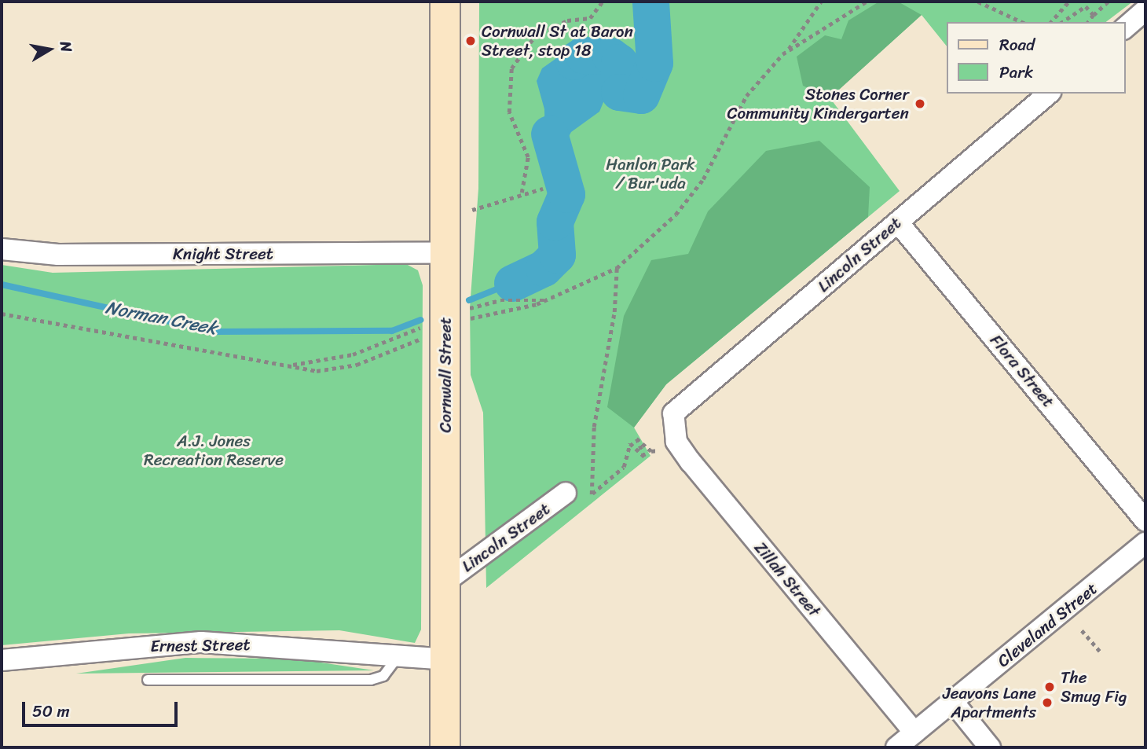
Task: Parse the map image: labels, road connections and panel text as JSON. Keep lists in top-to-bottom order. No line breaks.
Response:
{"streets":{"main road":["Cornwall Street"],"street":["Knight Street","Lincoln Street","Flora Street","Zillah Street","Cleveland Street","Ernest Street"]},"crossings":[["Knight Street","Cornwall Street"],["Lincoln Street","Flora Street"],["Lincoln Street","Cornwall Street"],["Lincoln Street","Zillah Street"],["Cornwall Street","Ernest Street"],["Zillah Street","Cleveland Street"]],"water":["Norman Creek"],"parks":["Hanlon Park / Bur'uda","A.J. Jones Recreation Reserve"],"places":["Cornwall St at Baron Street, stop 18","Stones Corner Community Kindergarten","The Smug Fig","Jeavons Lane Apartments"],"legend":["Road","Park"],"scale_bar":"50 m","north":"right"}
